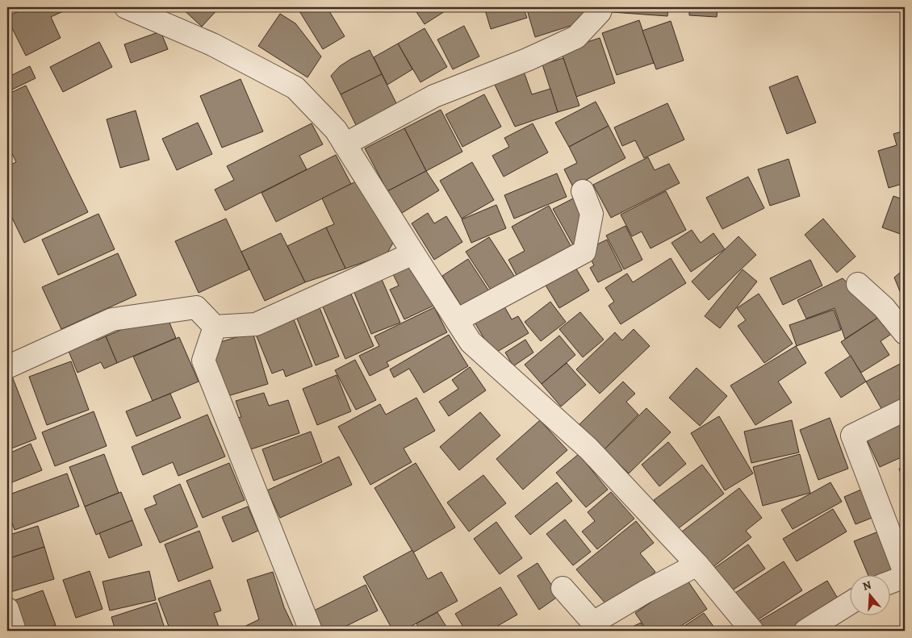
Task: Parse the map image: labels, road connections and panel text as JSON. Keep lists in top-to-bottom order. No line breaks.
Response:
{"north":"top"}
